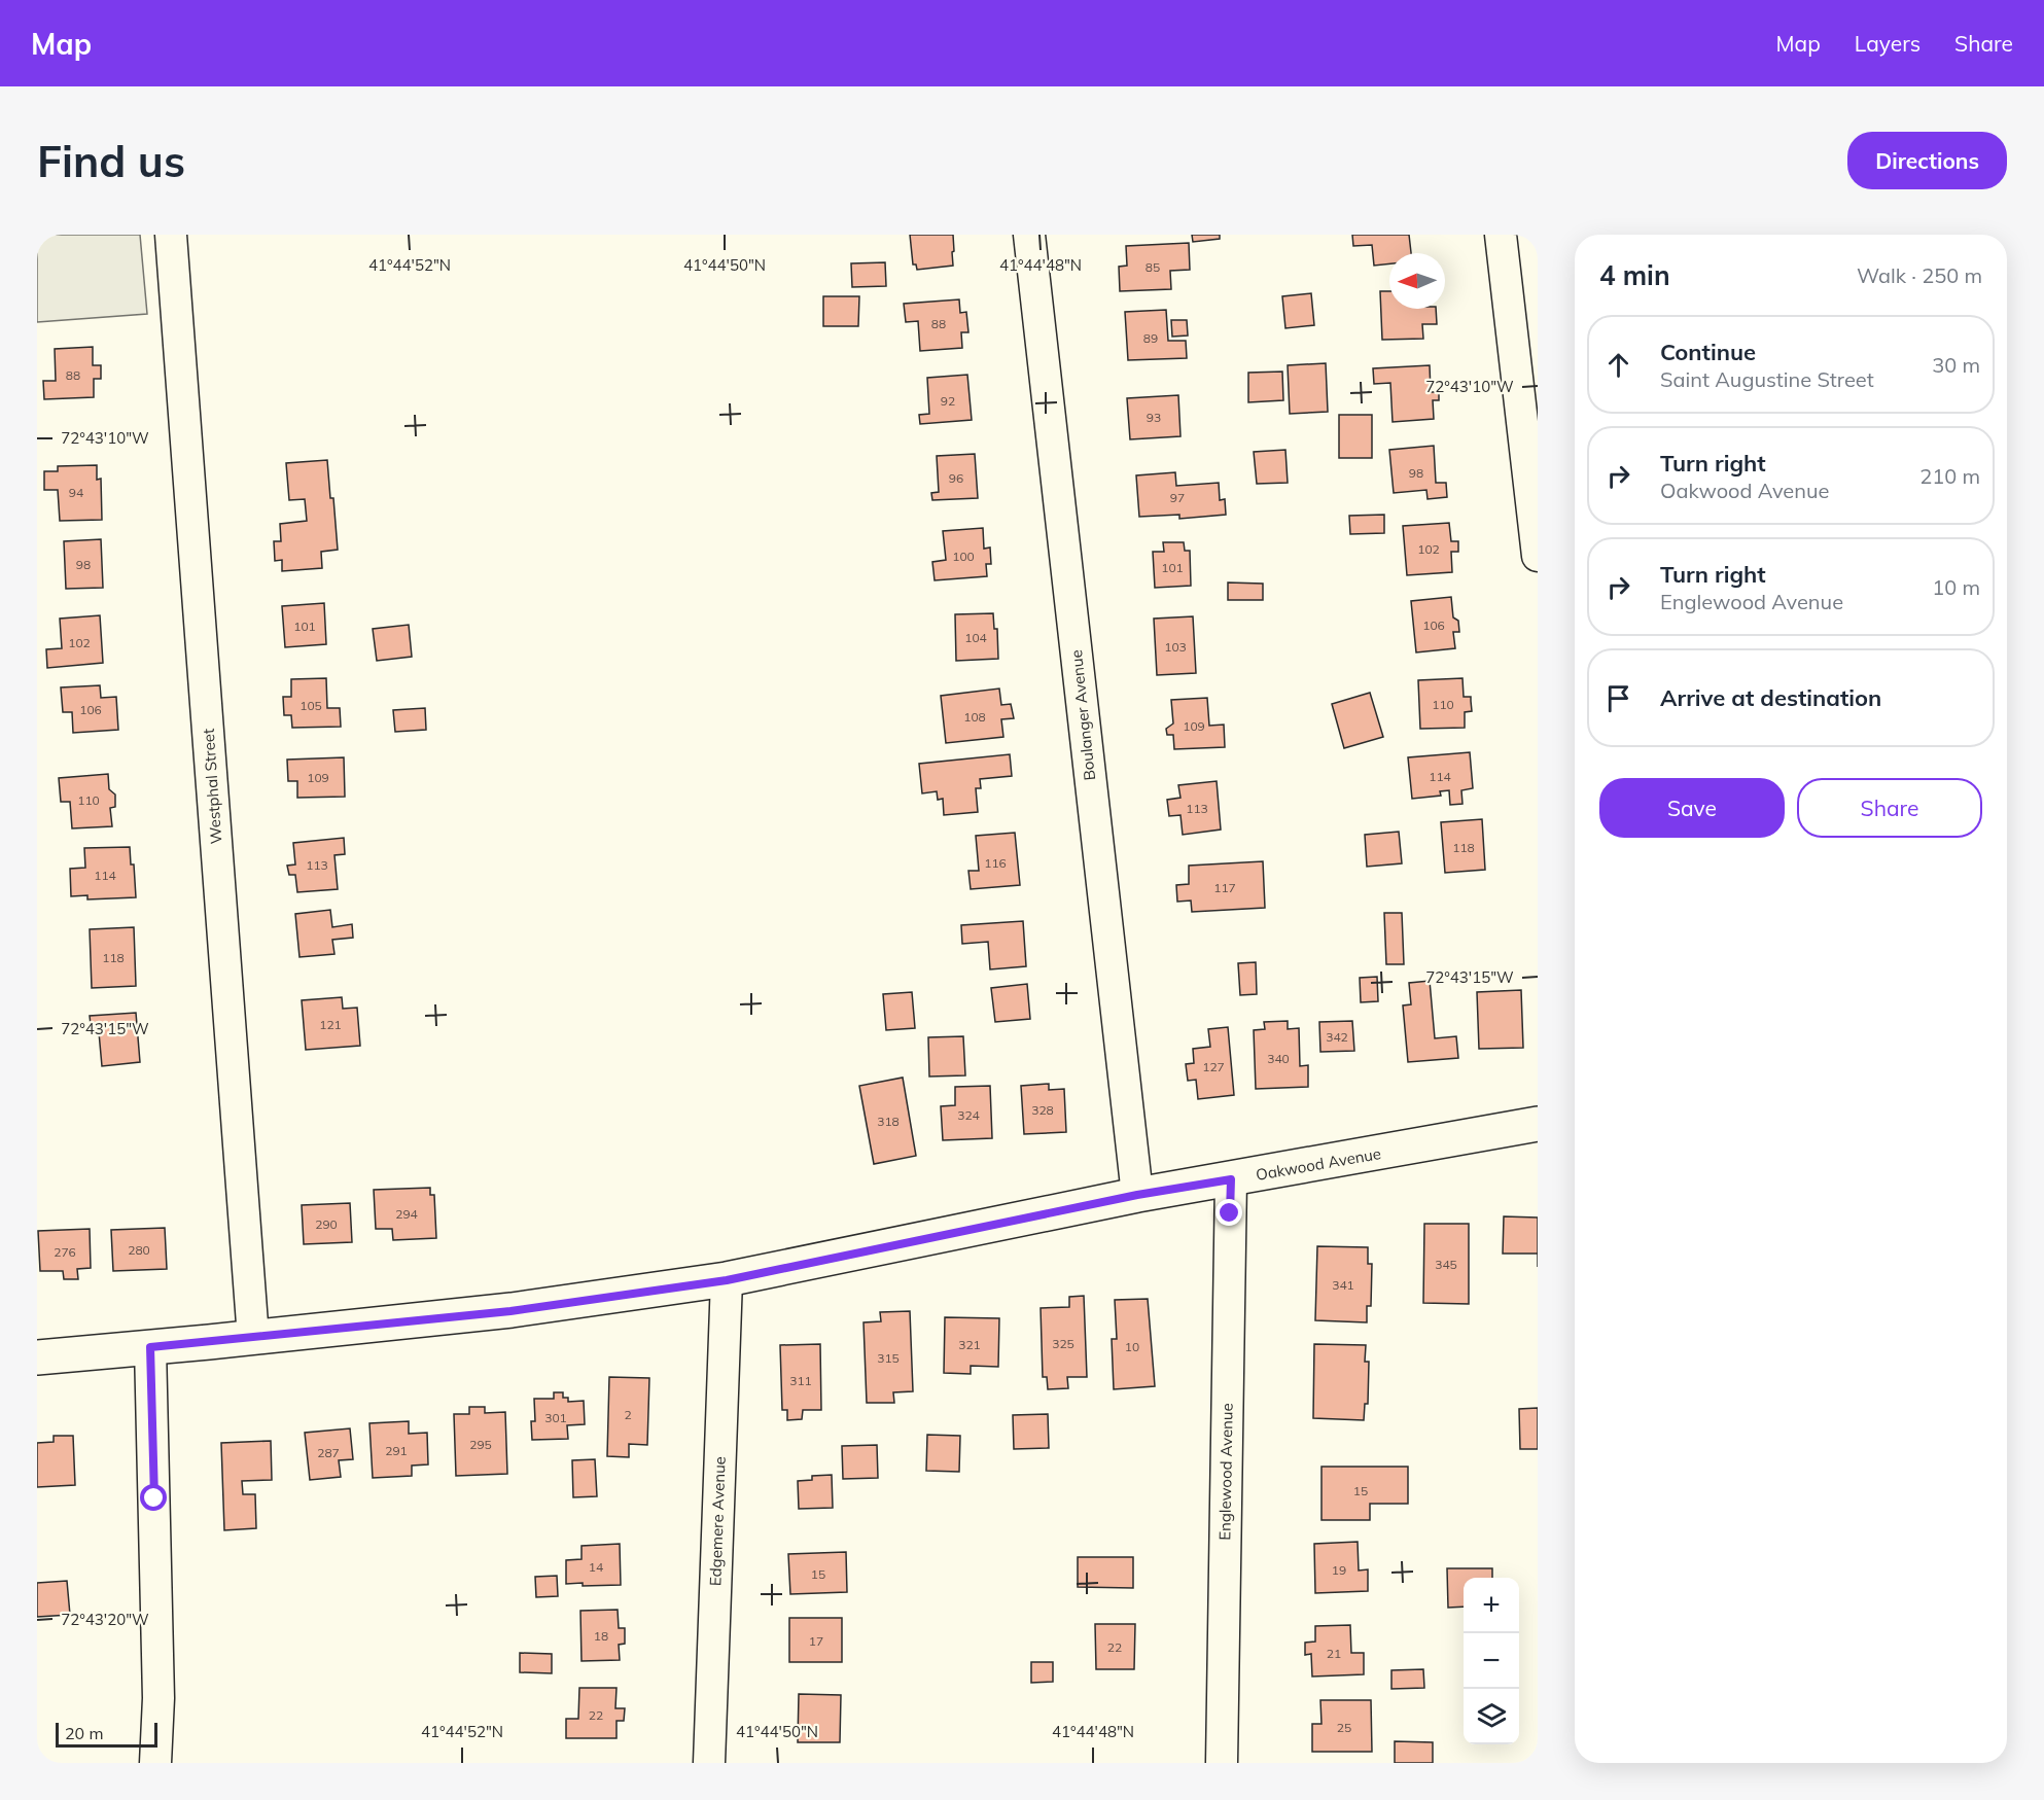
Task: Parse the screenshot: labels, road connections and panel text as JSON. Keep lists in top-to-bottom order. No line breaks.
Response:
{"streets":{"street":["Boulanger Avenue","Westphal Street","Oakwood Avenue","Englewood Avenue","Edgemere Avenue"]},"crossings":[["Boulanger Avenue","Oakwood Avenue"],["Westphal Street","Oakwood Avenue"],["Oakwood Avenue","Englewood Avenue"],["Oakwood Avenue","Edgemere Avenue"]],"house_numbers":["85","88","89","88","92","93","98","96","94","97","102","100","98","101","106","101","104","102","103","110","105","106","108","109","114","109","110","113","118","116","113","114","117","118","121","342","340","127","328","324","318","294","290","280","276","345","341","325","321","10","315","311","2","301","295","291","287","15","14","19","15","18","17","22","21","22","25"],"scale_bar":"20 m","north":"left","page":{"header":"Map","nav":["Map","Layers","Share"],"buttons":["Directions",["Save","Share"]],"title":"Find us","heading":["4 min","Walk · 250 m"],"list":[["Continue","Saint Augustine Street","30 m"],["Turn right","Oakwood Avenue","210 m"],["Turn right","Englewood Avenue","10 m"],"Arrive at destination"],"map_buttons":["+","−"],"scale":"20 m"},"coordinates":["41°44'52\"N","41°44'50\"N","41°44'48\"N","72°43'10\"W","72°43'15\"W","72°43'20\"W"]}
